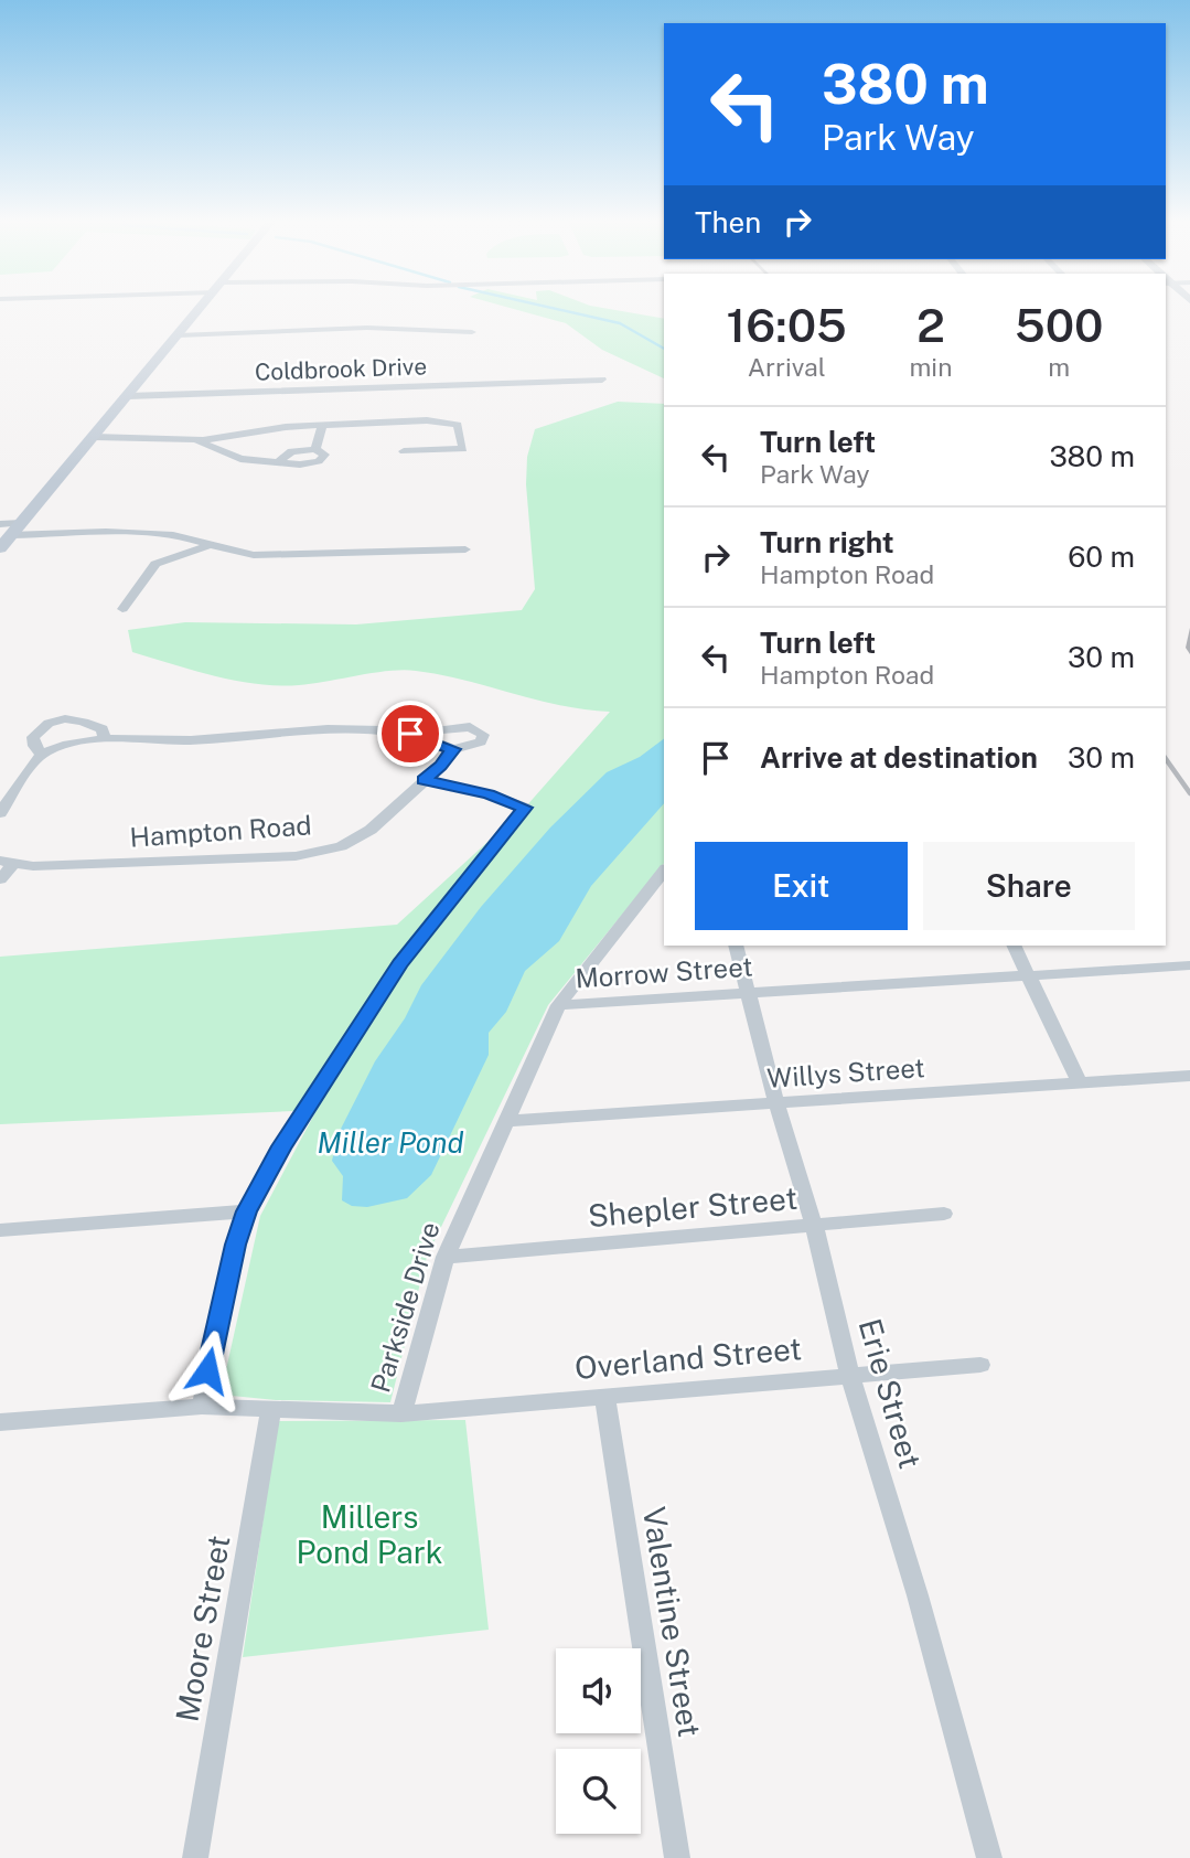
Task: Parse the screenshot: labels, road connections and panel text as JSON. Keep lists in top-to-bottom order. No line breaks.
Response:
{"streets":{"street":["Coldbrook Drive","Hampton Road","Morrow Street","Willys Street","Shepler Street","Parkside Drive","Overland Street","Erie Street","Valentine Street","Moore Street"]},"crossings":[["Morrow Street","Parkside Drive"],["Morrow Street","Erie Street"],["Willys Street","Parkside Drive"],["Willys Street","Erie Street"],["Shepler Street","Parkside Drive"],["Shepler Street","Erie Street"],["Parkside Drive","Overland Street"],["Parkside Drive","Moore Street"],["Overland Street","Erie Street"],["Overland Street","Valentine Street"]],"water":["Miller Pond"],"parks":["Millers Pond Park"],"page":{"turn":["380 m","Park Way"],"then":"Then","eta":["16:05","Arrival","2","min","500","m"],"list":[{"name":"Turn left","note":"Park Way","value":"380 m"},{"name":"Turn right","note":"Hampton Road","value":"60 m"},{"name":"Turn left","note":"Hampton Road","value":"30 m"},{"name":"Arrive at destination","value":"30 m"}],"buttons":["Exit","Share"]}}
